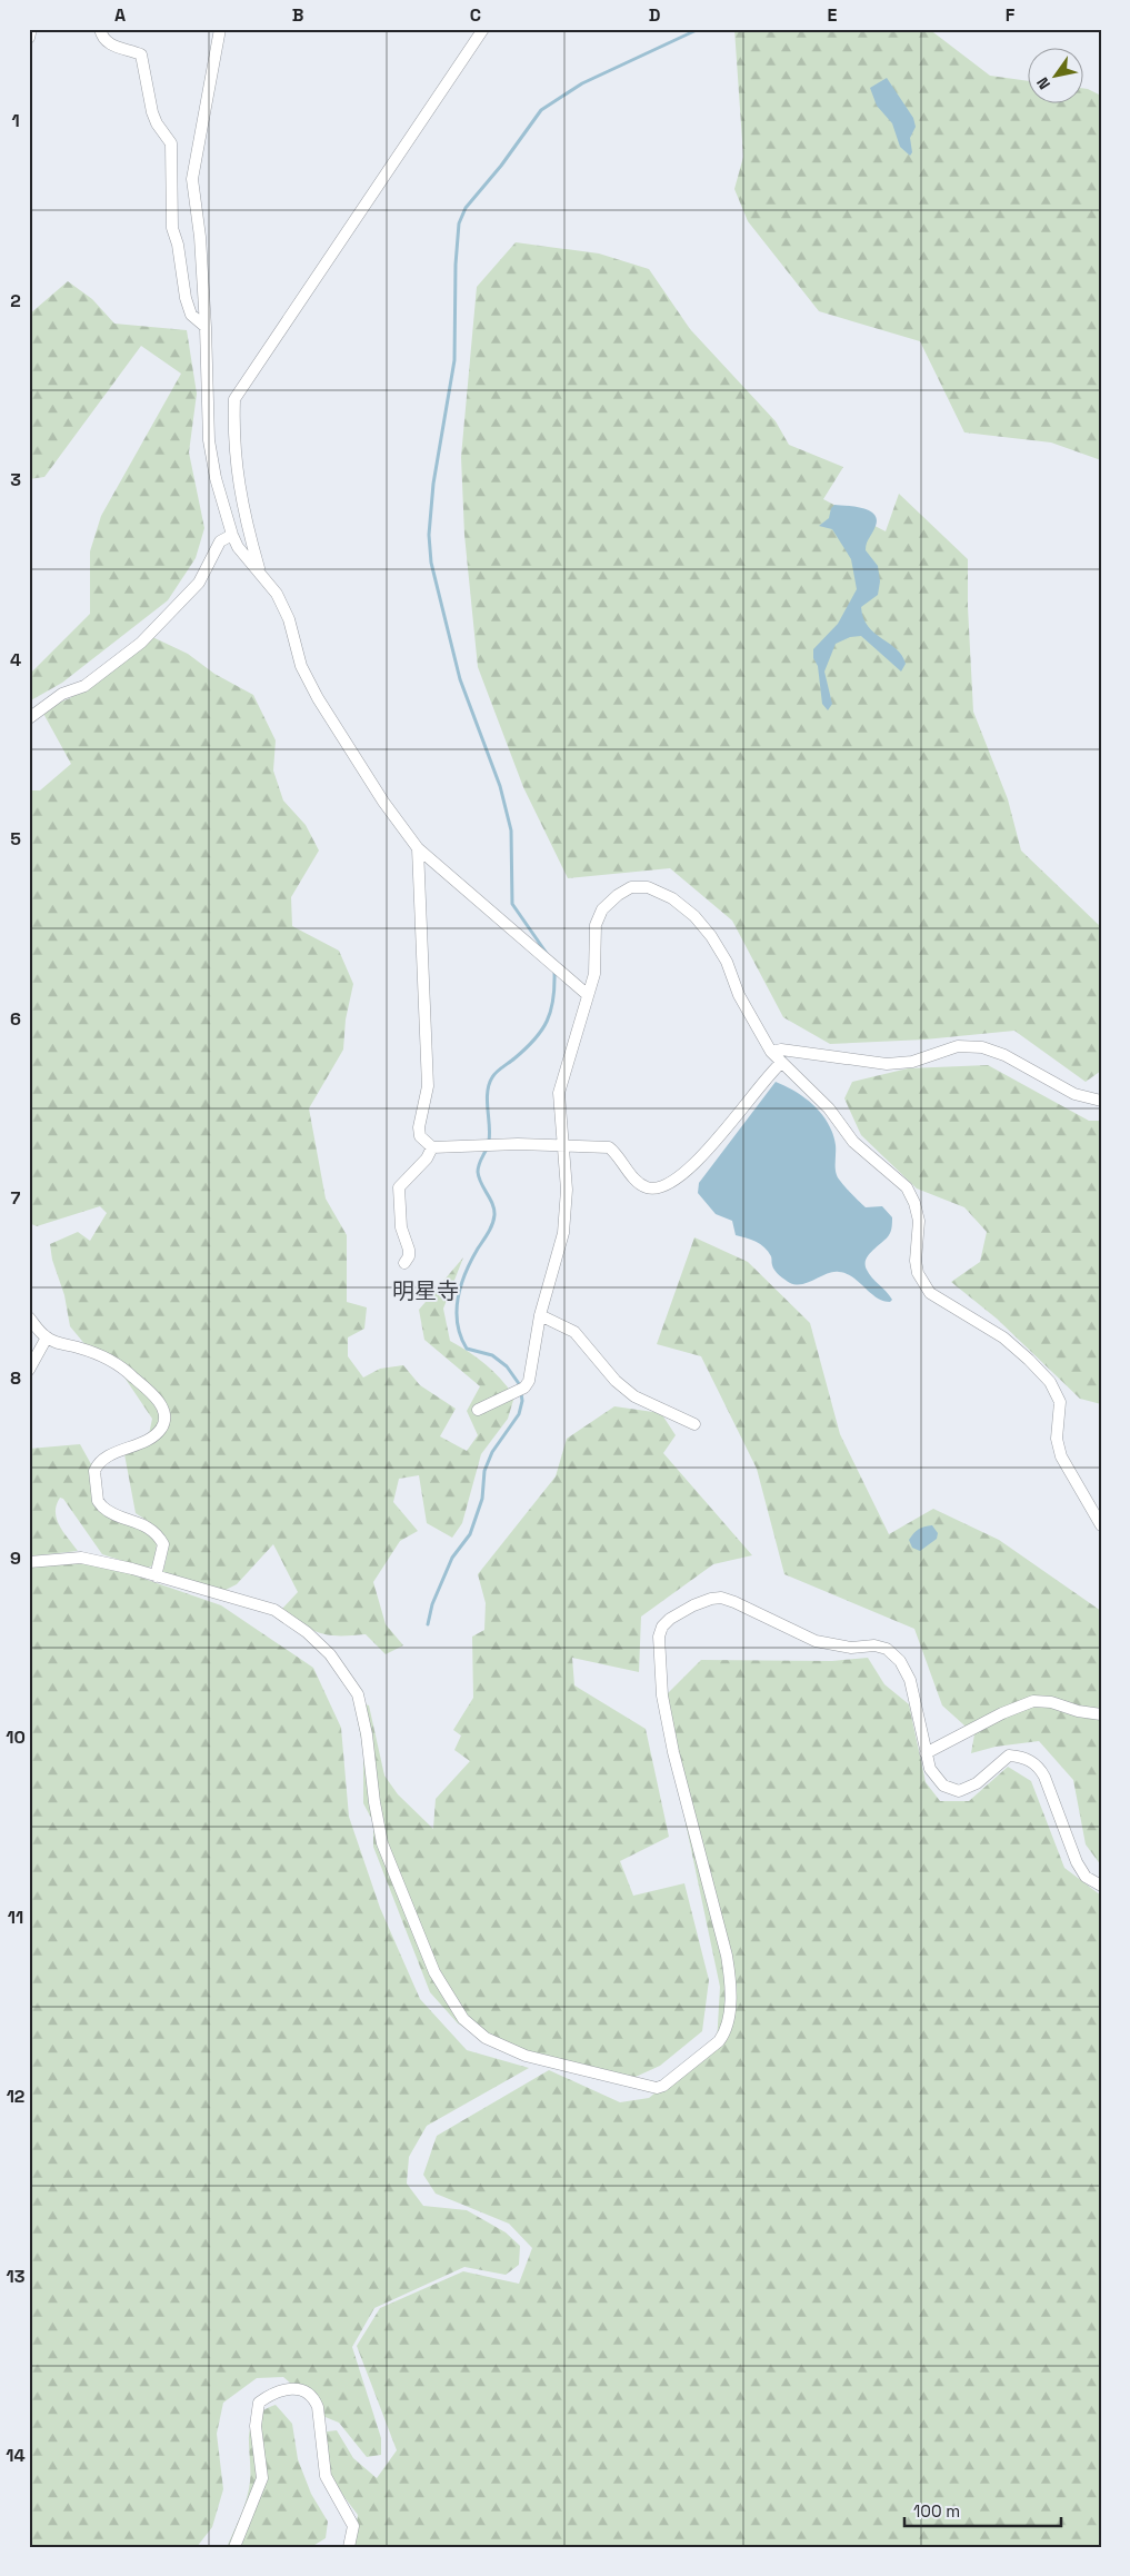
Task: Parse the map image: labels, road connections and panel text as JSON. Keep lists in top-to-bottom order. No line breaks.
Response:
{"districts":["明星寺"],"scale_bar":"100 m","north":"bottom left","grid":{"columns":["A","B","C","D","E","F"],"rows":["1","2","3","4","5","6","7","8","9","10","11","12","13","14"]}}
